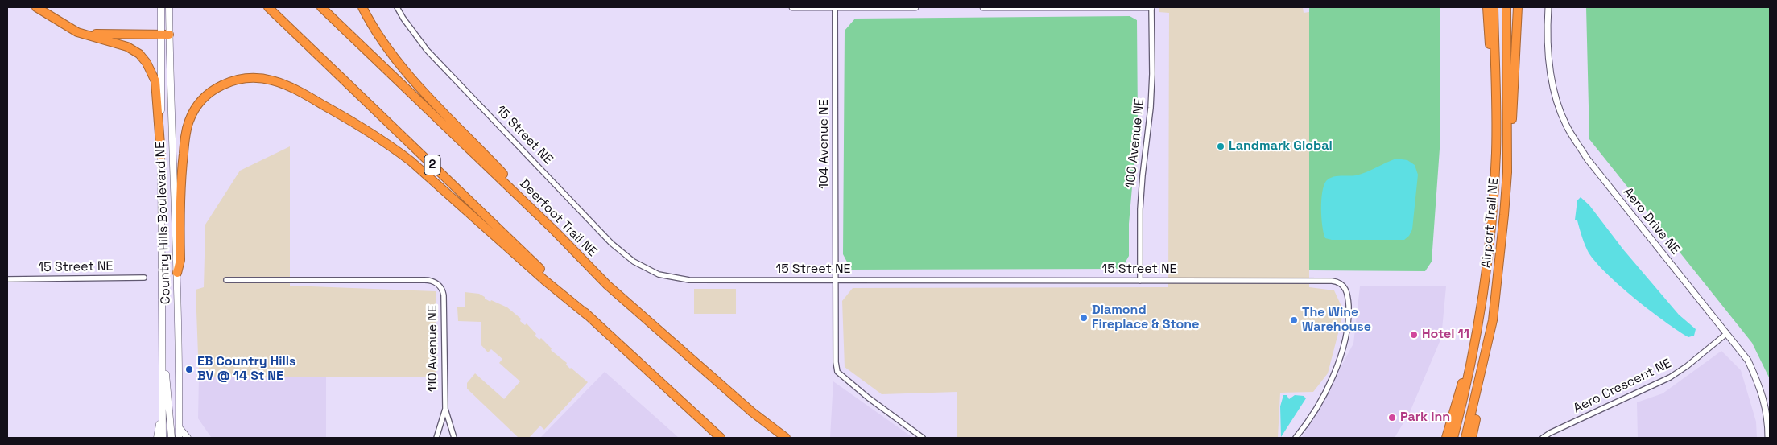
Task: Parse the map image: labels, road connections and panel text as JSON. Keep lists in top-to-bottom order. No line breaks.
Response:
{"streets":{"highway":["2","Deerfoot Trail NE","Airport Trail NE"],"main road":["Country Hills Boulevard NE"],"street":["15 Street NE","100 Avenue NE","104 Avenue NE","Aero Drive NE","110 Avenue NE","Aero Crescent NE"]},"crossings":[["15 Street NE","100 Avenue NE"],["15 Street NE","104 Avenue NE"],["Aero Drive NE","Aero Crescent NE"]],"places":["Landmark Global","Diamond Fireplace & Stone","The Wine Warehouse","Hotel 11","EB Country Hills BV @ 14 St NE","Park Inn"]}
